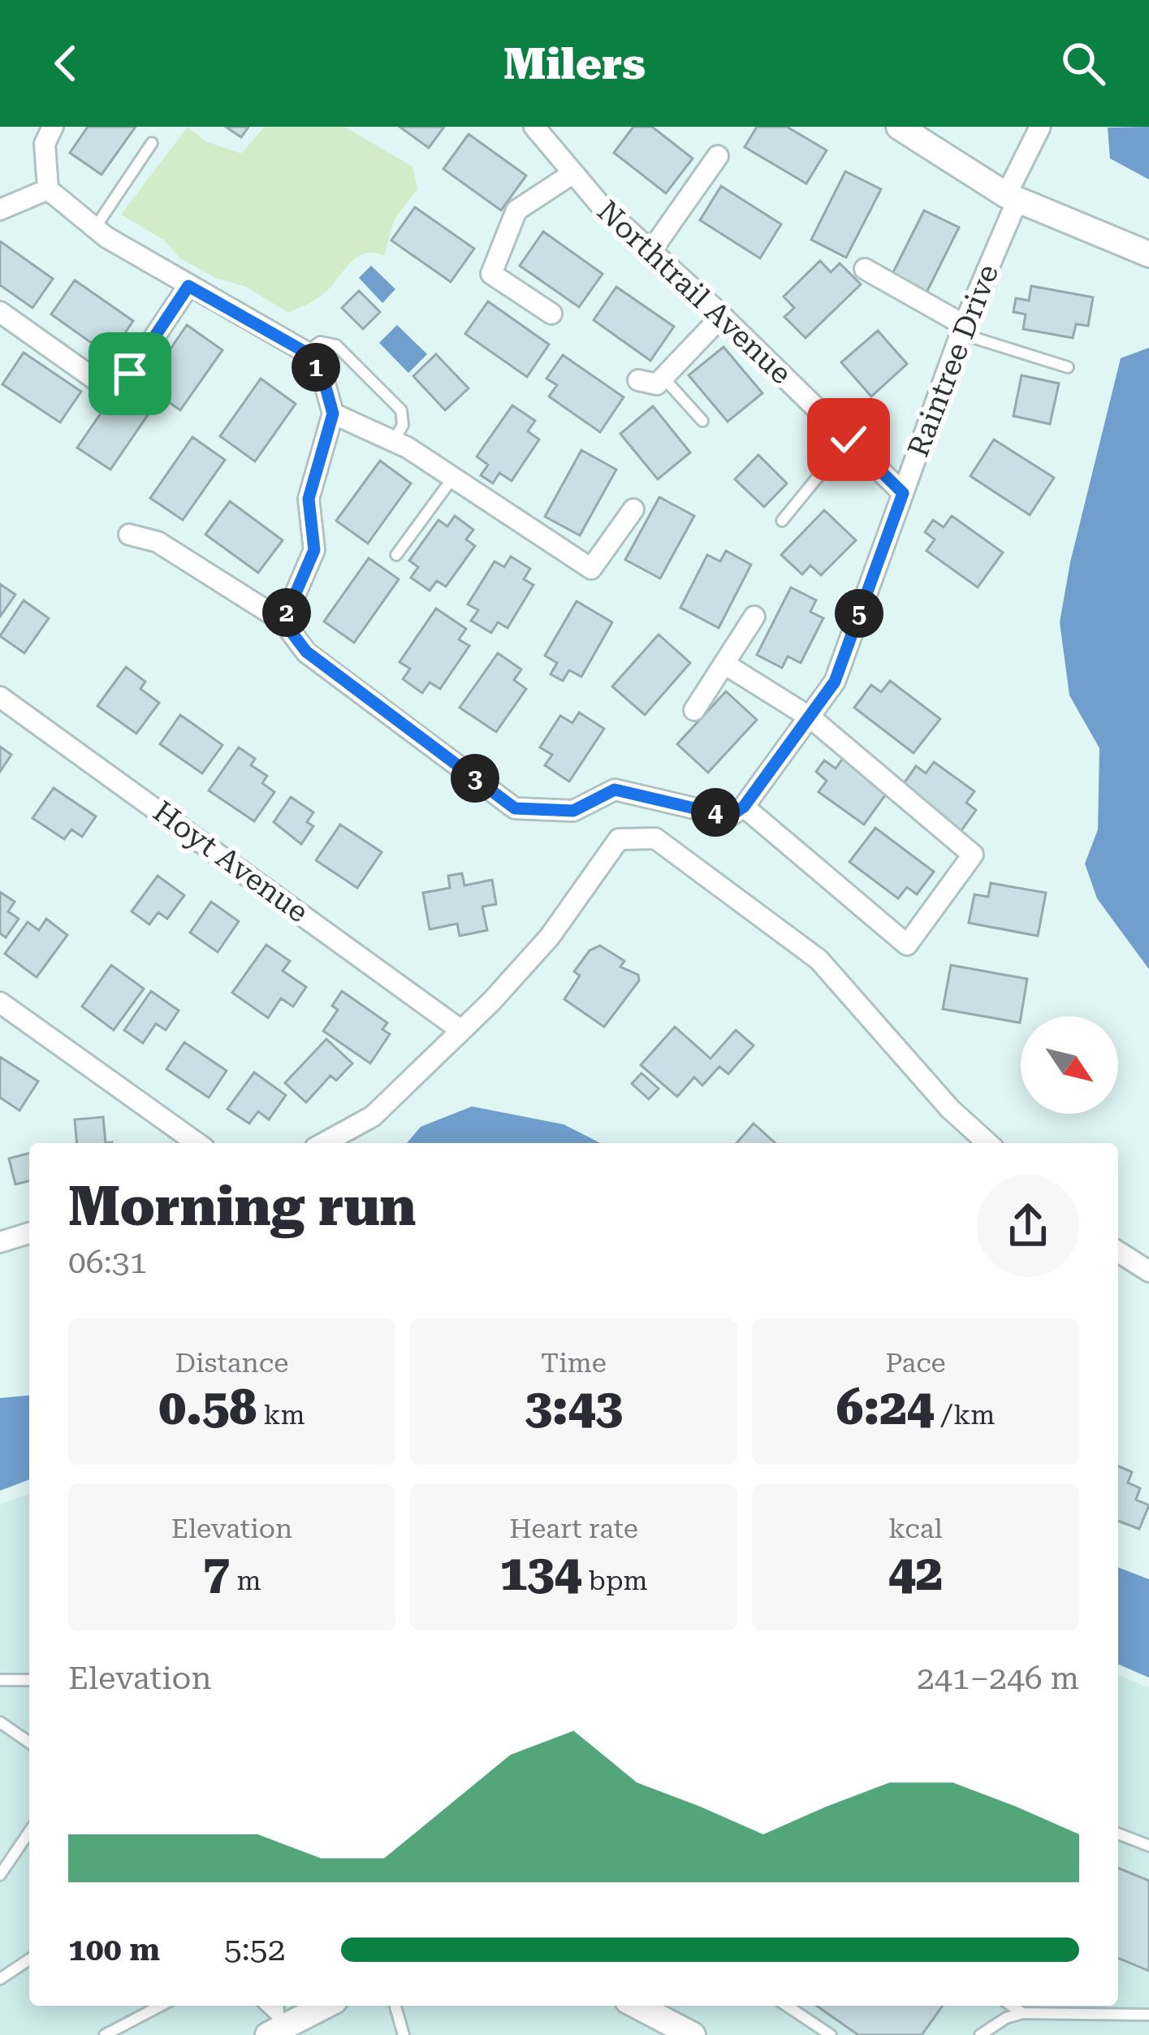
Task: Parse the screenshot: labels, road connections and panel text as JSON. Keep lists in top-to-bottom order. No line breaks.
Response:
{"streets":{"street":["Northtrail Avenue","Raintree Drive","Hoyt Avenue"]},"crossings":[["Northtrail Avenue","Raintree Drive"]],"north":"bottom right","page":{"header":"Milers","pins":["1","2","5","3","4"],"heading":["Morning run","06:31"],"stats":[["Distance","0.58 km"],["Time","3:43"],["Pace","6:24 /km"],["Elevation","7 m"],["Heart rate","134 bpm"],["kcal","42"]],"chart":["Elevation","241–246 m"],"list":[{"name":"100 m","note":"5:52"}]}}
